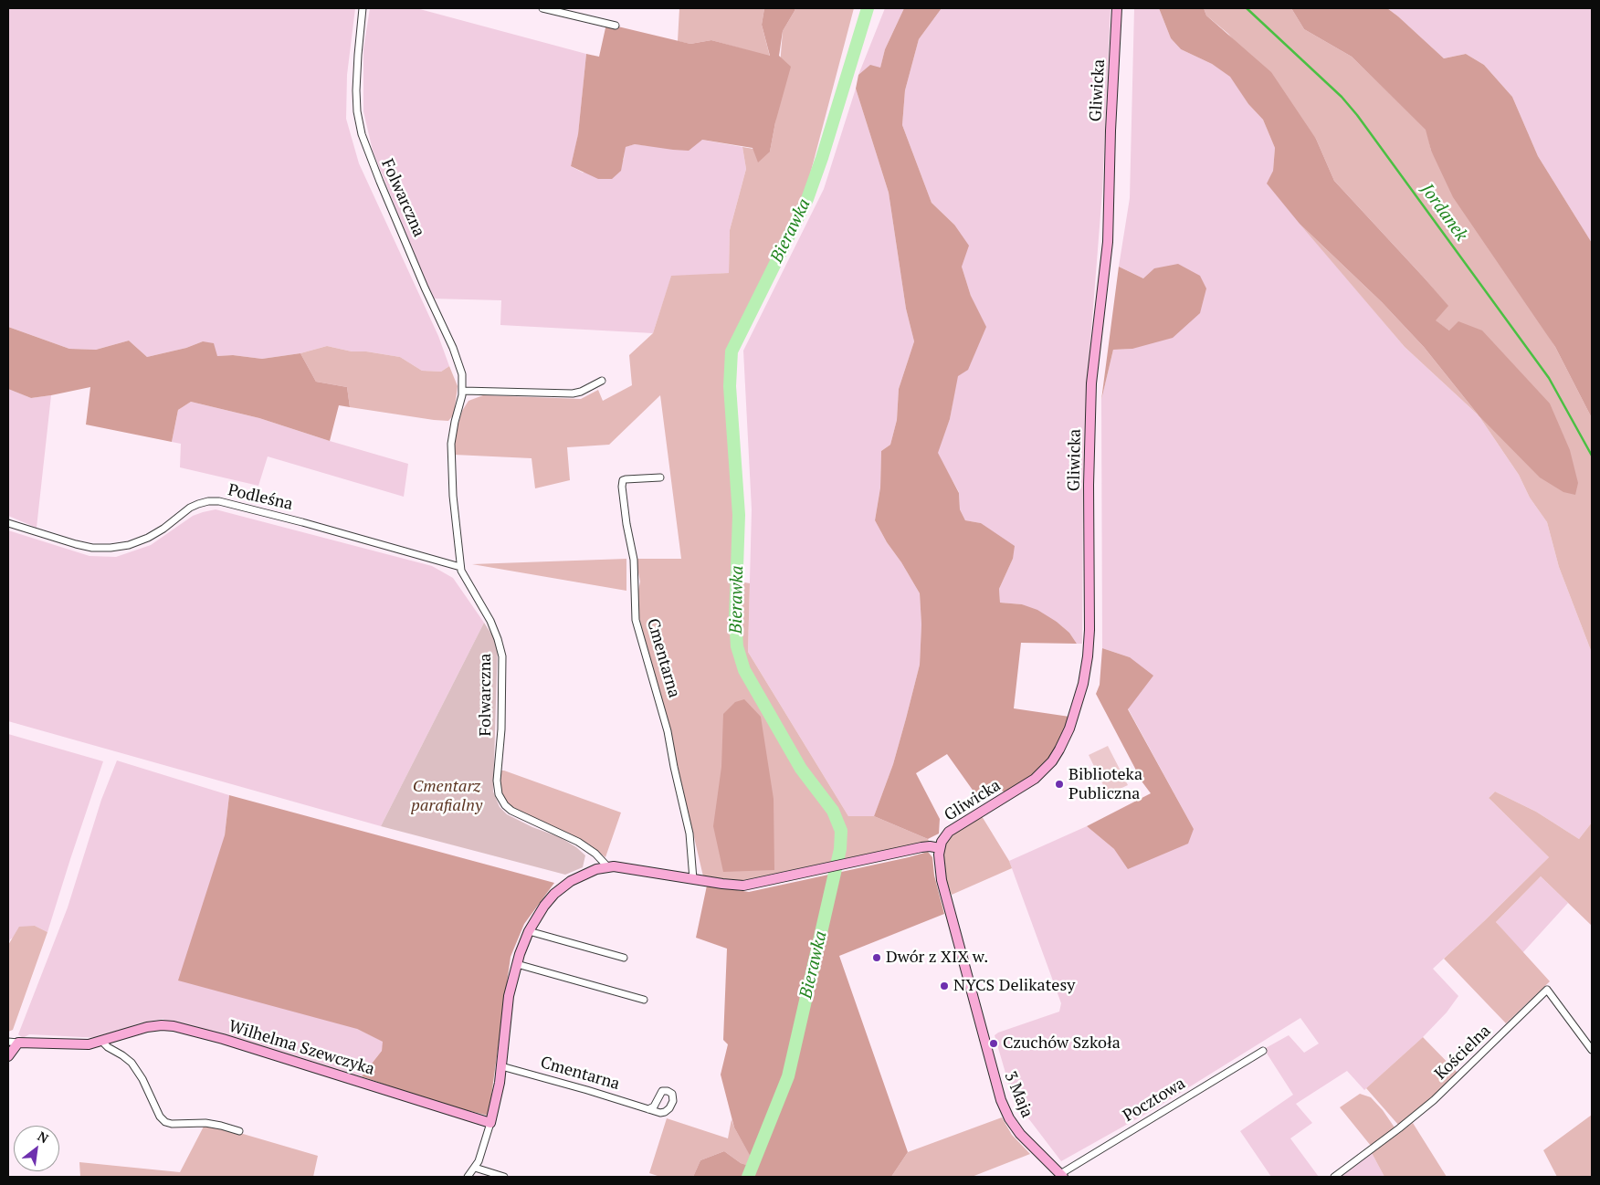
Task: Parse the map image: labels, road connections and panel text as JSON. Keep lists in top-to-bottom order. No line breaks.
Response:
{"streets":{"main road":["Gliwicka","Wilhelma Szewczyka","3 Maja"],"street":["Folwarczna","Podleśna","Cmentarna","Kościelna","Pocztowa"]},"crossings":[["Gliwicka","3 Maja"],["Folwarczna","Podleśna"],["3 Maja","Pocztowa"]],"water":["Jordanek","Bierawka"],"parks":["Cmentarz parafialny"],"places":["Biblioteka Publiczna","Dwór z XIX w.","NYCS Delikatesy","Czuchów Szkoła"],"north":"top right"}
